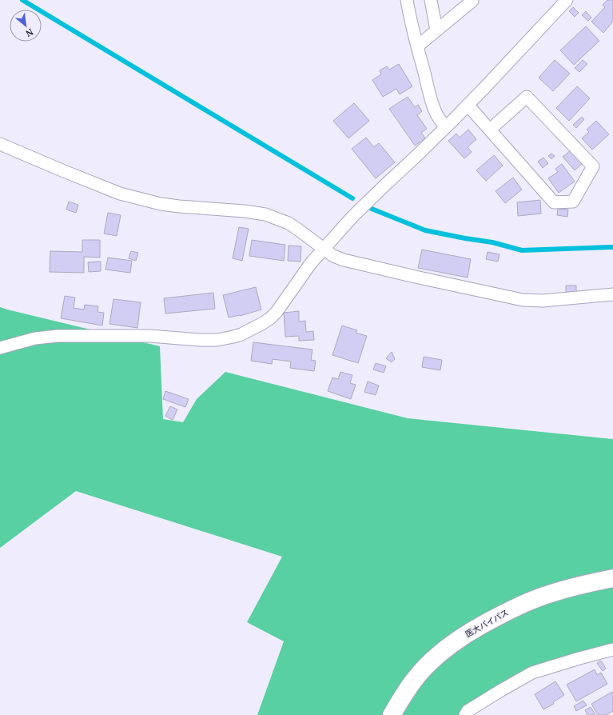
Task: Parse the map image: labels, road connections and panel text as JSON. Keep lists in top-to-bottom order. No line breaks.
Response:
{"streets":{"main road":["医大バイパス"]},"north":"bottom right"}
